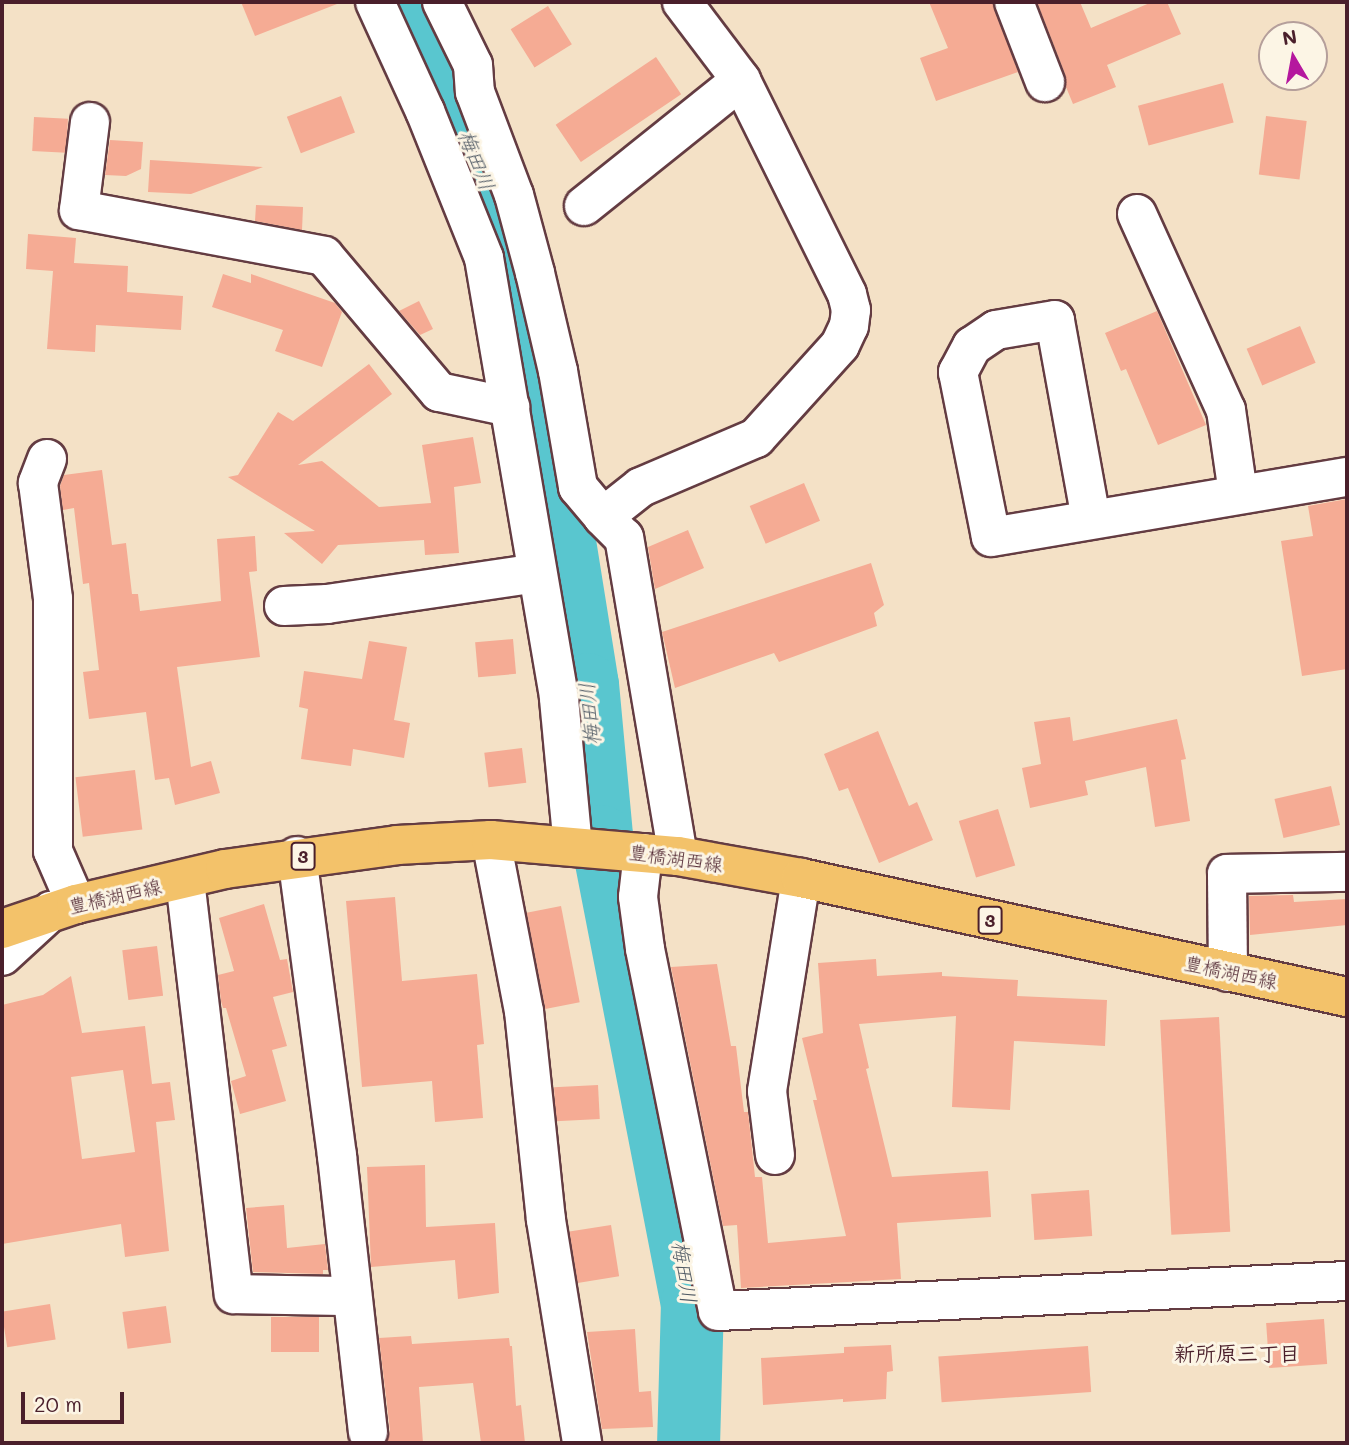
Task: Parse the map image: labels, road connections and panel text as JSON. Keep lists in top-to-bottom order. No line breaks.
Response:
{"streets":{"main road":["3","豊橋湖西線"]},"districts":["新所原三丁目"],"water":["梅田川"],"scale_bar":"20 m","north":"top"}
